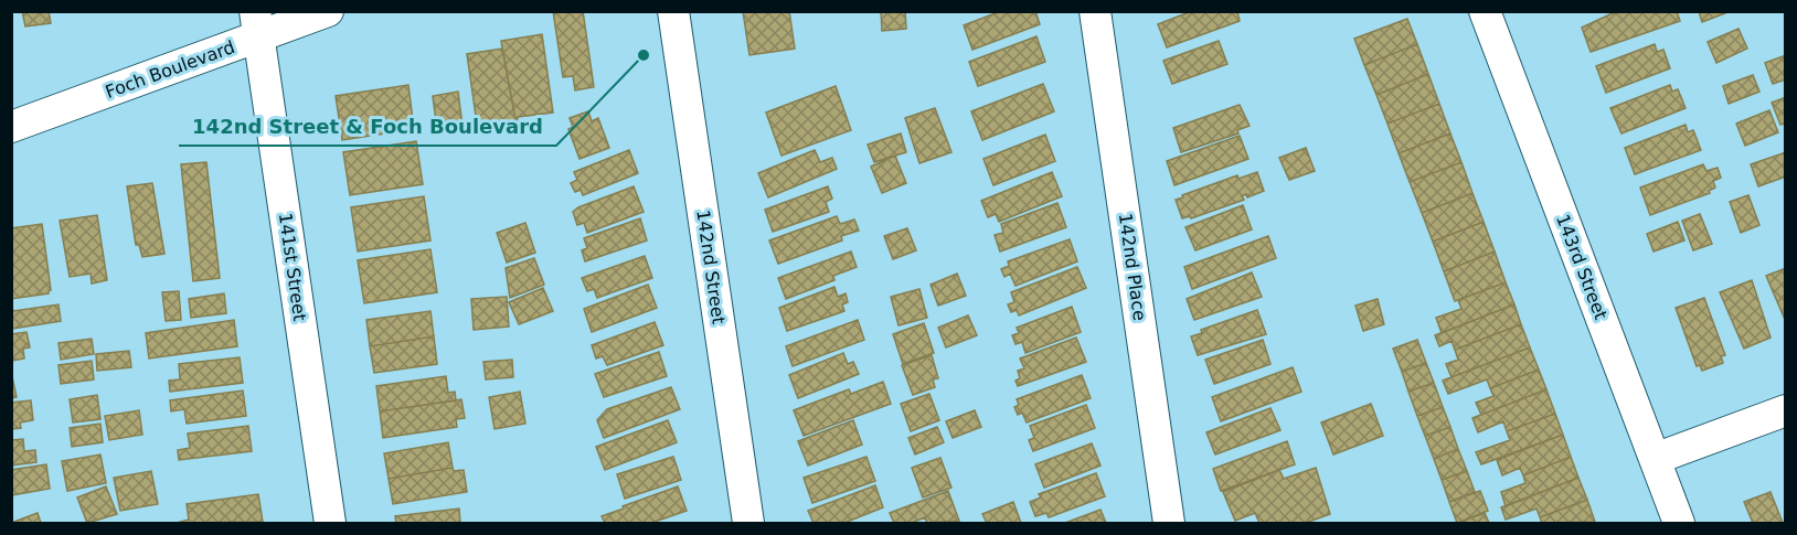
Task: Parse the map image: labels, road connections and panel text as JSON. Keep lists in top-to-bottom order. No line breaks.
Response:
{"streets":{"street":["Foch Boulevard","141st Street","142nd Street","142nd Place","143rd Street"]},"crossings":[["Foch Boulevard","141st Street"]],"places":["142nd Street & Foch Boulevard"]}
